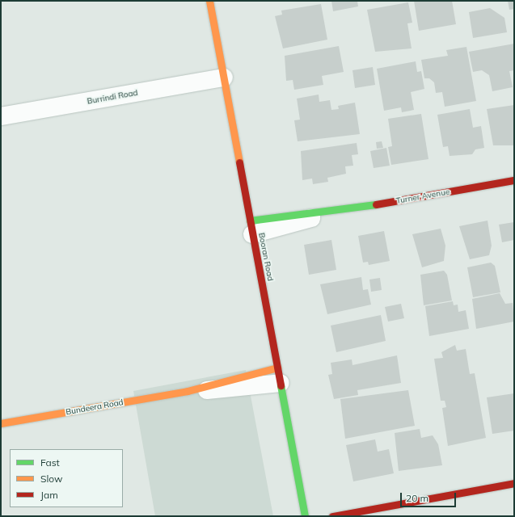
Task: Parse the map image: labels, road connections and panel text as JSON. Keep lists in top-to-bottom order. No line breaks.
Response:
{"streets":{"street":["Burrindi Road","Turner Avenue","Booran Road","Bundeera Road"]},"crossings":[["Burrindi Road","Booran Road"],["Turner Avenue","Booran Road"],["Booran Road","Bundeera Road"]],"legend":["Fast","Slow","Jam"],"scale_bar":"20 m"}
